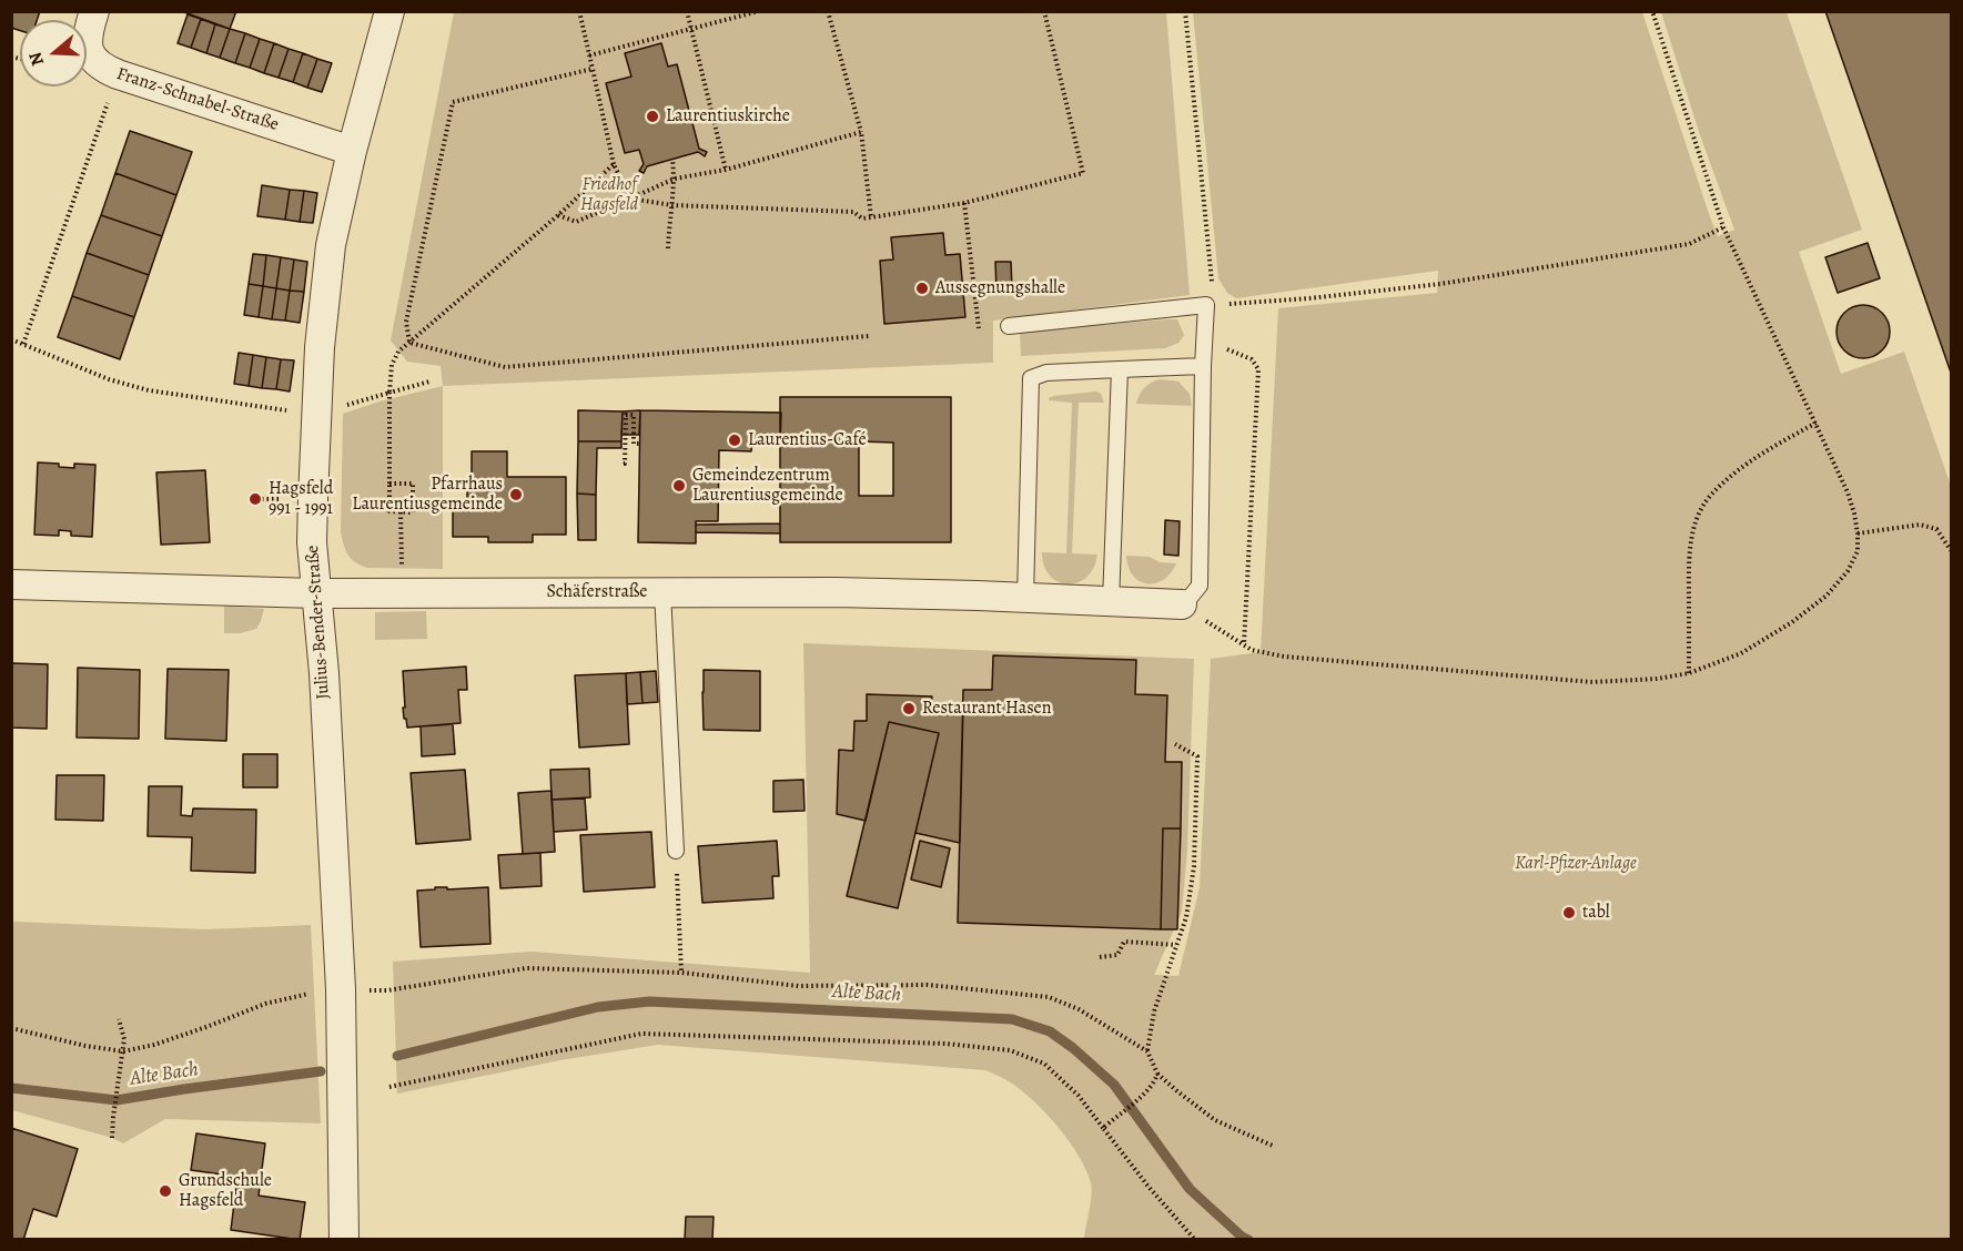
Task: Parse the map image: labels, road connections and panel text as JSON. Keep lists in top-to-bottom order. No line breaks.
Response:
{"streets":{"street":["Franz-Schnabel-Straße","Schäferstraße","Julius-Bender-Straße"]},"crossings":[["Franz-Schnabel-Straße","Julius-Bender-Straße"],["Schäferstraße","Julius-Bender-Straße"]],"water":["Alte Bach"],"parks":["Friedhof Hagsfeld","Karl-Pfizer-Anlage"],"places":["Laurentiuskirche","Aussegnungshalle","Laurentius-Café","Gemeindezentrum Laurentiusgemeinde","Pfarrhaus Laurentiusgemeinde","Hagsfeld 991 - 1991","Restaurant Hasen","tabl","Grundschule Hagsfeld"],"north":"left"}
